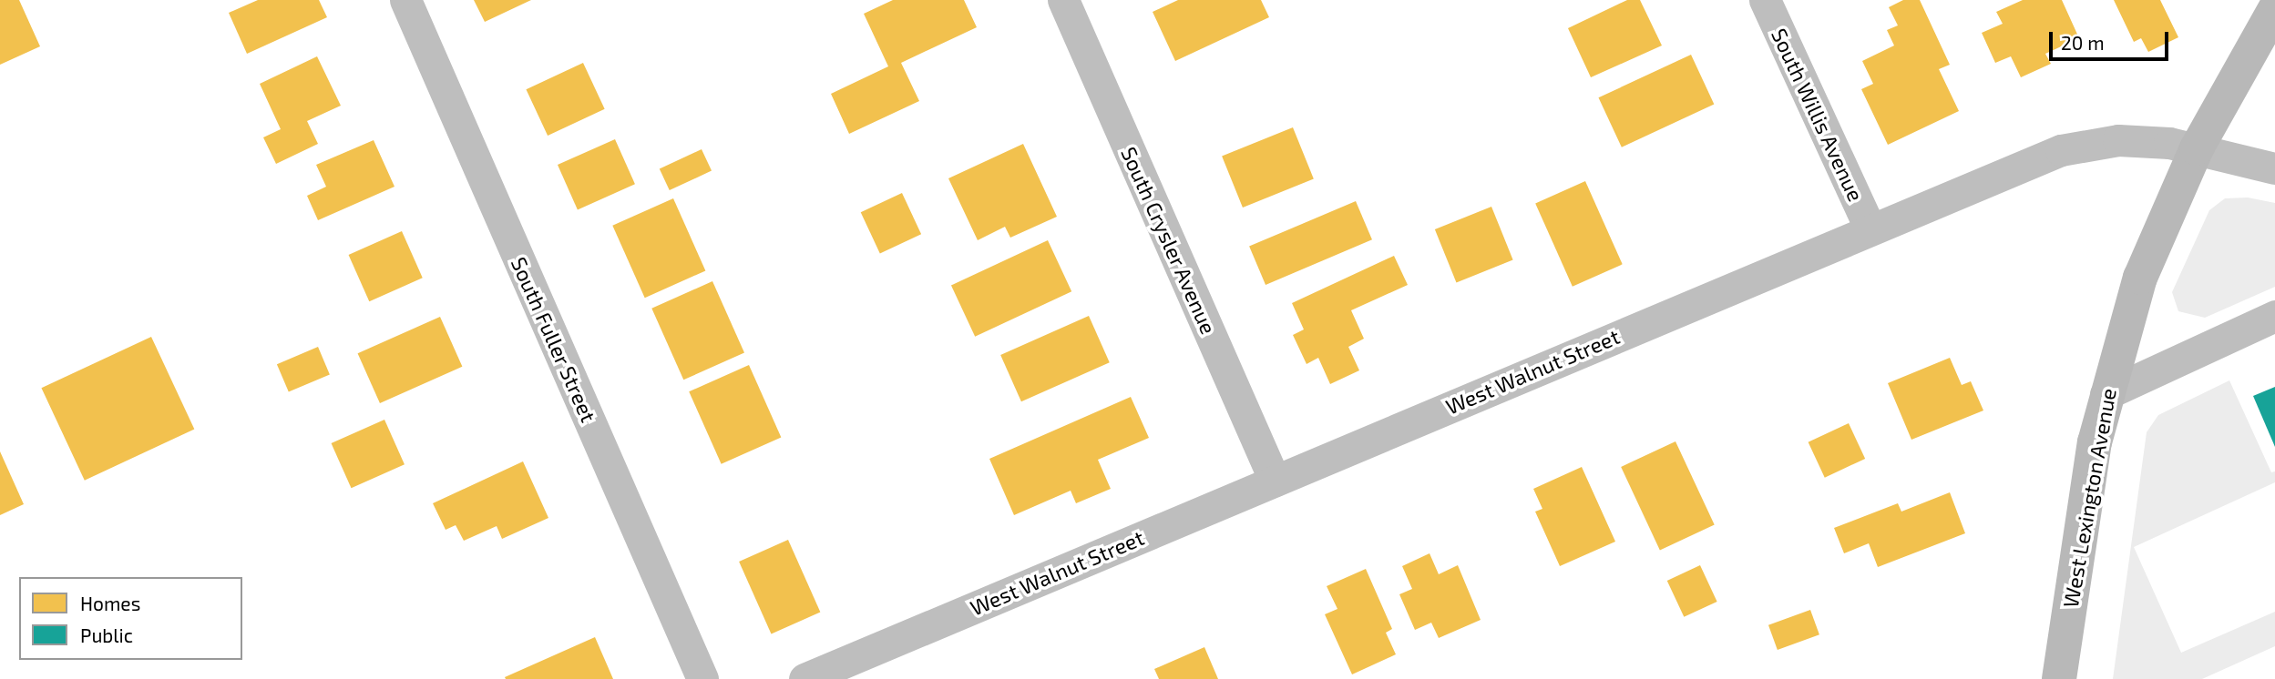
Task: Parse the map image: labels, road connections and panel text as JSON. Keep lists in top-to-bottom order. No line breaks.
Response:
{"streets":{"main road":["West Lexington Avenue"],"street":["South Willis Avenue","South Crysler Avenue","South Fuller Street","West Walnut Street"]},"crossings":[["South Willis Avenue","West Walnut Street"],["South Crysler Avenue","West Walnut Street"],["West Walnut Street","West Lexington Avenue"]],"legend":["Homes","Public"],"scale_bar":"20 m"}
